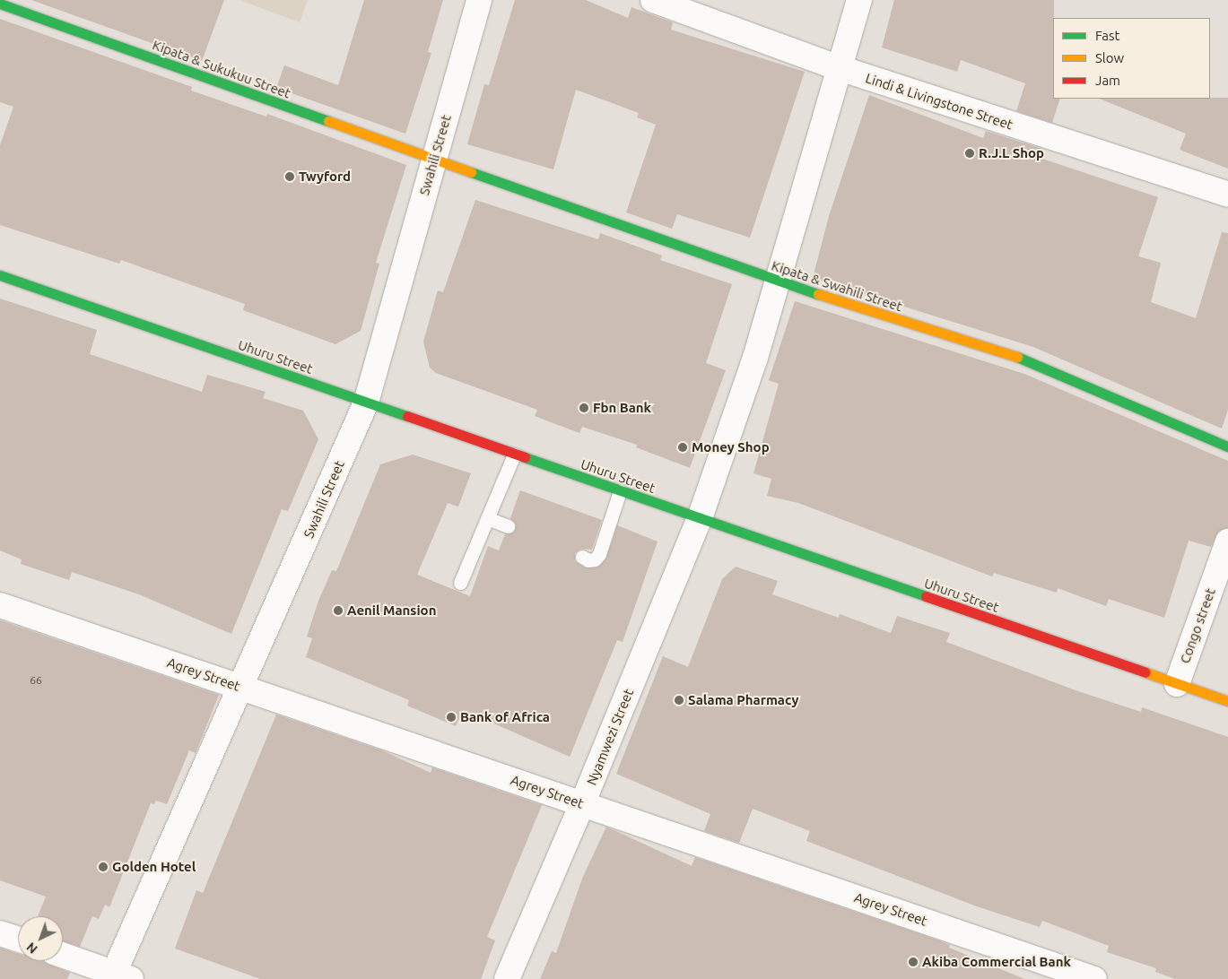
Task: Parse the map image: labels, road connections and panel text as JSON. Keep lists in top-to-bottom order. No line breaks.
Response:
{"streets":{"main road":["Kipata & Sukukuu Street","Kipata & Swahili Street","Uhuru Street"],"street":["Lindi & Livingstone Street","Swahili Street","Congo street","Agrey Street","Nyamwezi Street"]},"crossings":[["Kipata & Sukukuu Street","Swahili Street"],["Kipata & Sukukuu Street","Kipata & Swahili Street"],["Lindi & Livingstone Street","Nyamwezi Street"],["Swahili Street","Kipata & Swahili Street"],["Swahili Street","Uhuru Street"],["Swahili Street","Agrey Street"],["Kipata & Swahili Street","Nyamwezi Street"],["Uhuru Street","Congo street"],["Uhuru Street","Nyamwezi Street"],["Agrey Street","Nyamwezi Street"]],"places":["R.J.L Shop","Twyford","Fbn Bank","Money Shop","Aenil Mansion","Salama Pharmacy","Bank of Africa","Golden Hotel","Akiba Commercial Bank"],"house_numbers":["66"],"legend":["Fast","Slow","Jam"],"north":"bottom left"}
